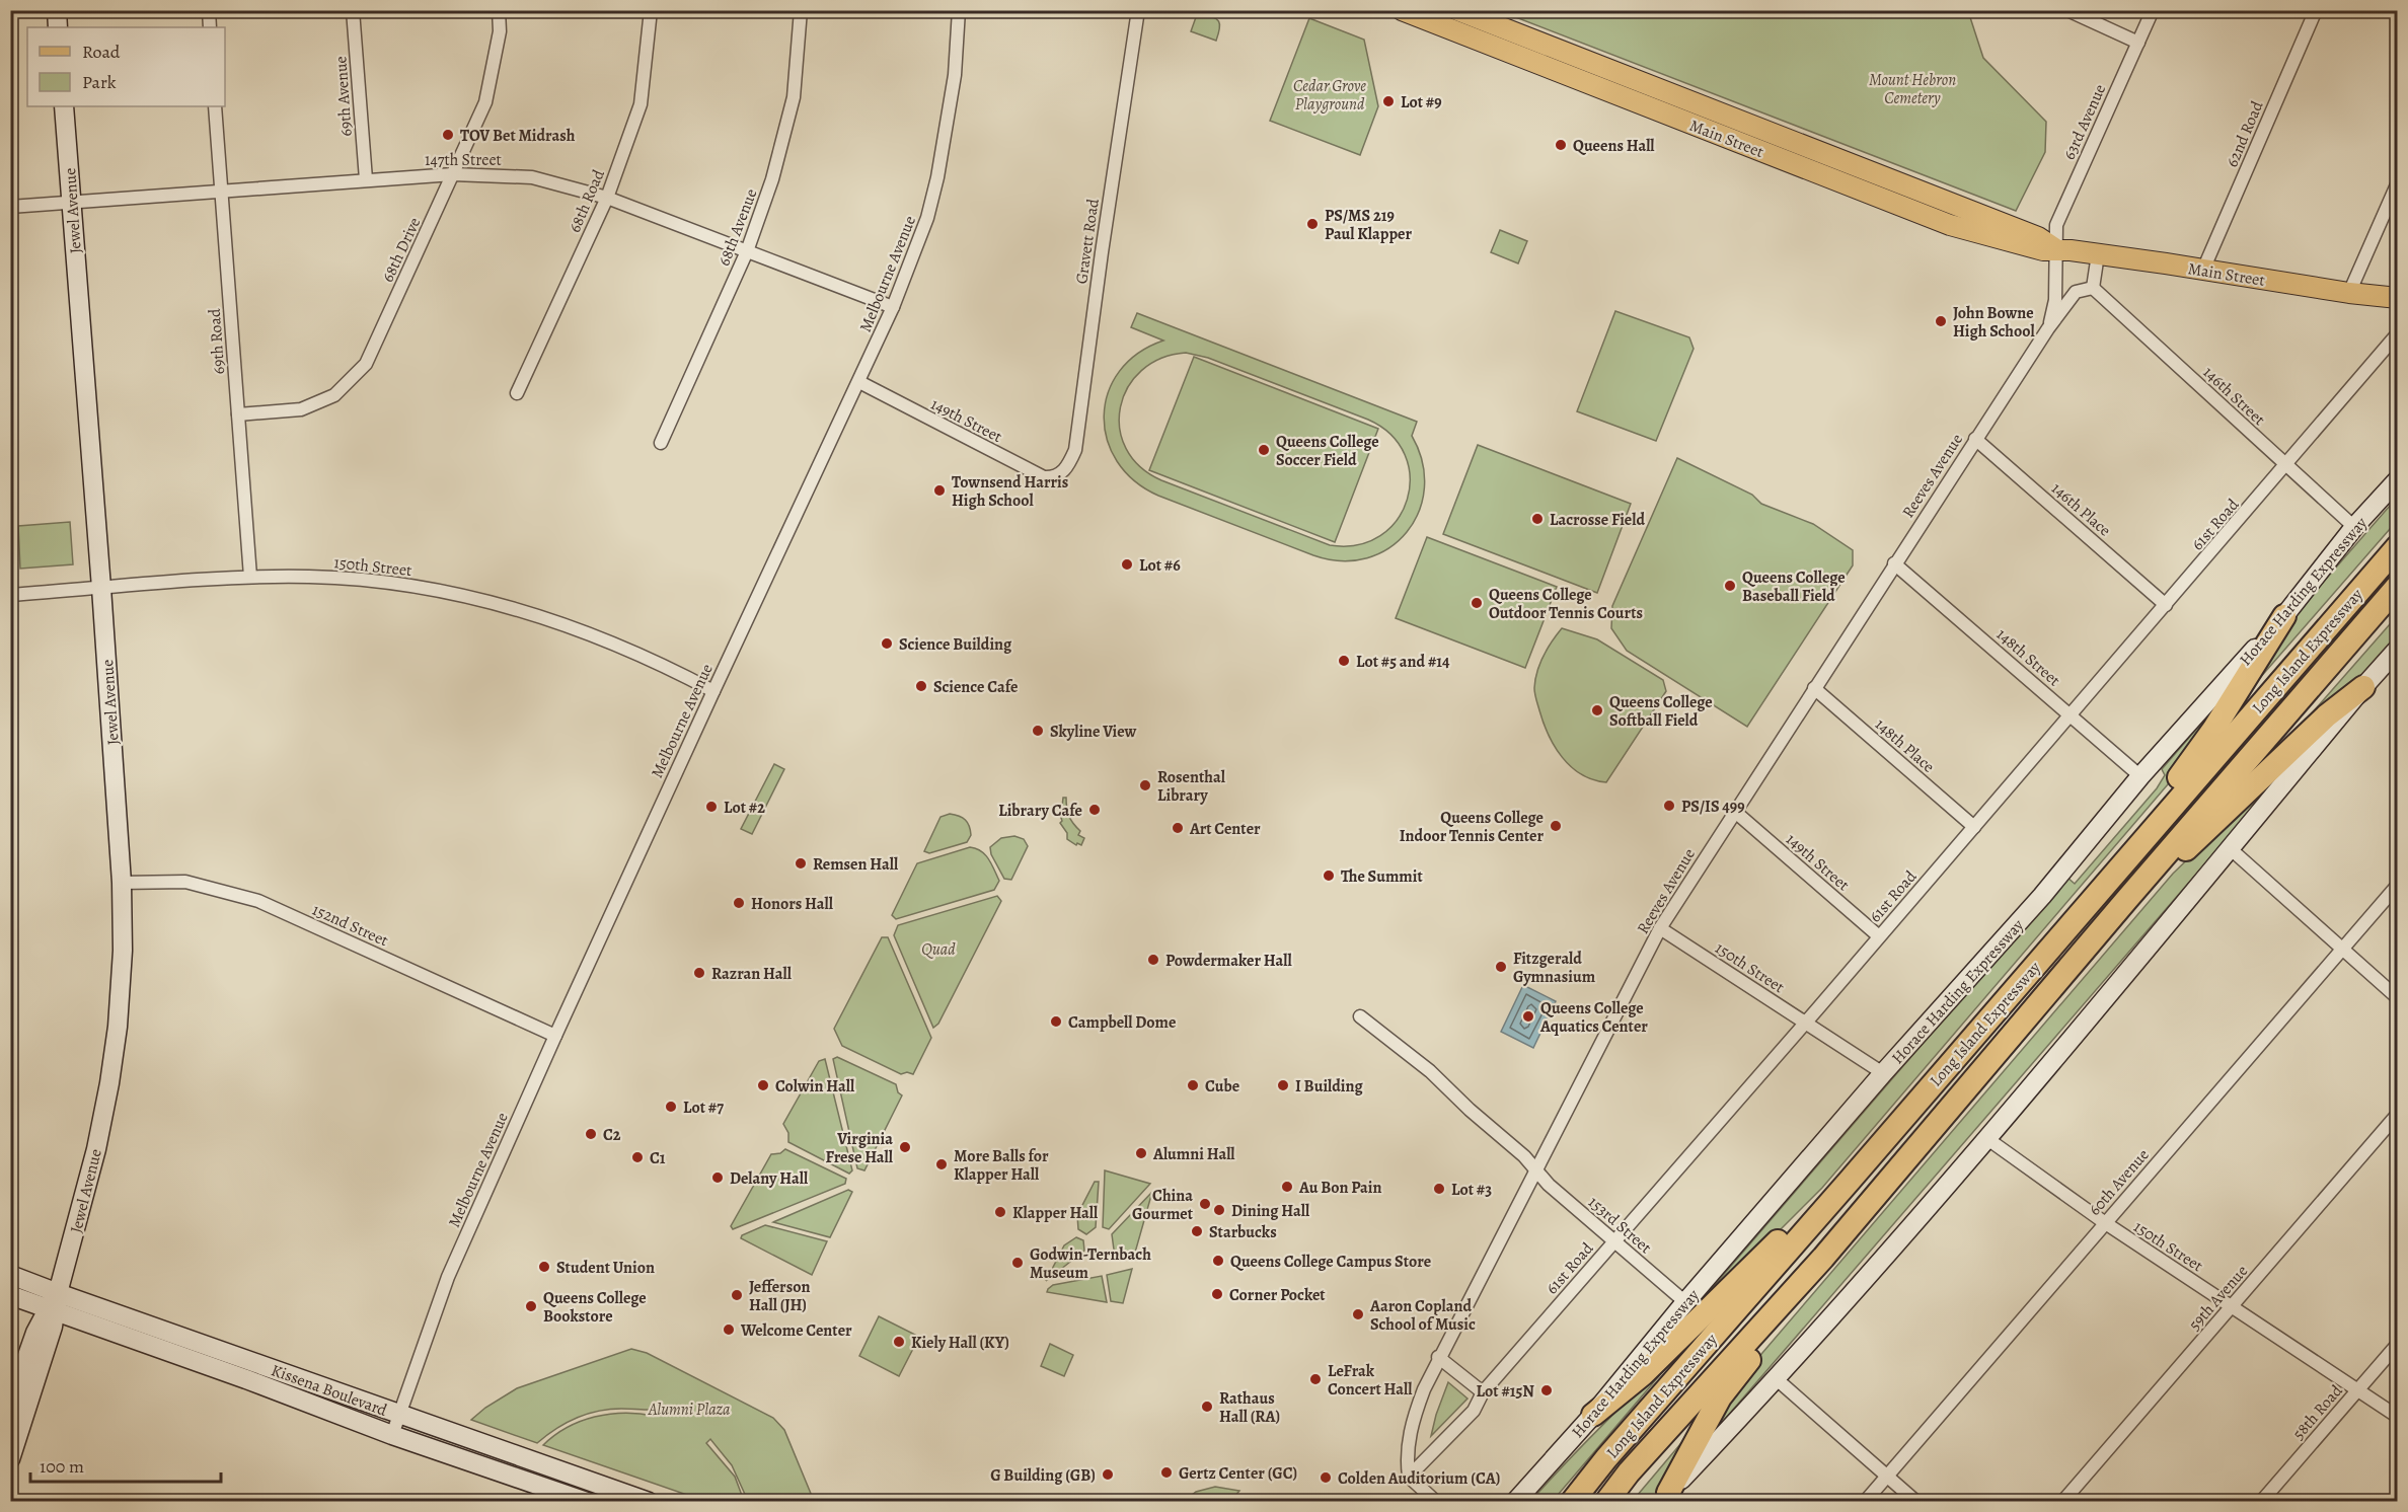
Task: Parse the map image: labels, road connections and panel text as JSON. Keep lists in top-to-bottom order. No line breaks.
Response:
{"streets":{"highway":["Long Island Expressway"],"main road":["Main Street","Jewel Avenue","Horace Harding Expressway","Kissena Boulevard"],"street":["69th Avenue","63rd Avenue","62nd Road","147th Street","68th Road","68th Avenue","Gravett Road","68th Drive","Melbourne Avenue","69th Road","146th Street","149th Street","Reeves Avenue","146th Place","61st Road","150th Street","148th Street","148th Place","152nd Street","60th Avenue","153rd Street","59th Avenue","58th Road"]},"crossings":[["69th Avenue","147th Street"],["63rd Avenue","Main Street"],["63rd Avenue","Reeves Avenue"],["62nd Road","Main Street"],["Main Street","Reeves Avenue"],["147th Street","68th Road"],["147th Street","Jewel Avenue"],["147th Street","68th Avenue"],["147th Street","68th Drive"],["147th Street","Melbourne Avenue"],["147th Street","69th Road"],["Jewel Avenue","150th Street"],["Jewel Avenue","152nd Street"],["Jewel Avenue","Kissena Boulevard"],["Gravett Road","149th Street"],["68th Drive","69th Road"],["Melbourne Avenue","149th Street"],["Melbourne Avenue","150th Street"],["Melbourne Avenue","152nd Street"],["Melbourne Avenue","Kissena Boulevard"],["69th Road","150th Street"],["146th Street","Reeves Avenue"],["146th Street","61st Road"],["146th Street","Horace Harding Expressway"],["149th Street","Reeves Avenue"],["149th Street","61st Road"],["Reeves Avenue","146th Place"],["Reeves Avenue","61st Road"],["Reeves Avenue","150th Street"],["Reeves Avenue","148th Street"],["Reeves Avenue","148th Place"],["Reeves Avenue","153rd Street"],["146th Place","61st Road"],["61st Road","150th Street"],["61st Road","148th Street"],["61st Road","148th Place"],["61st Road","153rd Street"],["150th Street","Horace Harding Expressway"],["150th Street","60th Avenue"],["150th Street","59th Avenue"],["150th Street","58th Road"],["Horace Harding Expressway","148th Street"],["Horace Harding Expressway","153rd Street"]],"parks":["Mount Hebron Cemetery","Cedar Grove Playground","Quad","Alumni Plaza"],"places":["Lot #9","TOV Bet Midrash","Queens Hall","PS/MS 219 Paul Klapper","John Bowne High School","Queens College Soccer Field","Townsend Harris High School","Lacrosse Field","Lot #6","Queens College Baseball Field","Queens College Outdoor Tennis Courts","Science Building","Lot #5 and #14","Science Cafe","Queens College Softball Field","Skyline View","Rosenthal Library","PS/IS 499","Lot #2","Library Cafe","Queens College Indoor Tennis Center","Art Center","Remsen Hall","The Summit","Honors Hall","Powdermaker Hall","Fitzgerald Gymnasium","Razran Hall","Queens College Aquatics Center","Campbell Dome","Colwin Hall","Cube","I Building","Lot #7","C2","Virginia Frese Hall","Alumni Hall","C1","More Balls for Klapper Hall","Delany Hall","Au Bon Pain","Lot #3","China Gourmet","Dining Hall","Klapper Hall","Starbucks","Queens College Campus Store","Godwin-Ternbach Museum","Student Union","Corner Pocket","Jefferson Hall (JH)","Queens College Bookstore","Aaron Copland School of Music","Welcome Center","Kiely Hall (KY)","LeFrak Concert Hall","Lot #15N","Rathaus Hall (RA)","Gertz Center (GC)","G Building (GB)","Colden Auditorium (CA)"],"legend":["Road","Park"],"scale_bar":"100 m"}
